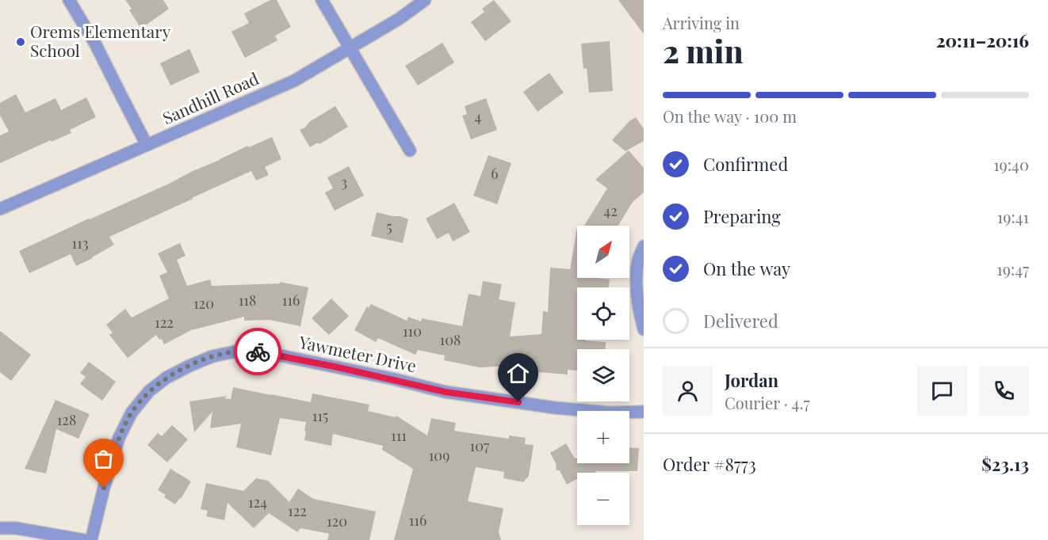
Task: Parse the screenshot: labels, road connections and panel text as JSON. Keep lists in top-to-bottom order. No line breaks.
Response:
{"streets":{"street":["Sandhill Road","Yawmeter Drive"]},"places":["Orems Elementary School"],"house_numbers":["4","6","3","42","5","113","118","116","120","122","110","108","115","128","111","107","109","124","122","116","120"],"north":"top right","page":{"heading":["2 min","Arriving in","20:11–20:16"],"panel":["Jordan","Courier · 4.7","Order #8773","$23.13"],"bar":"On the way · 100 m","list":[["Confirmed","19:40"],["Preparing","19:41"],["On the way","19:47"],"Delivered"],"map_buttons":["+","−"]}}
